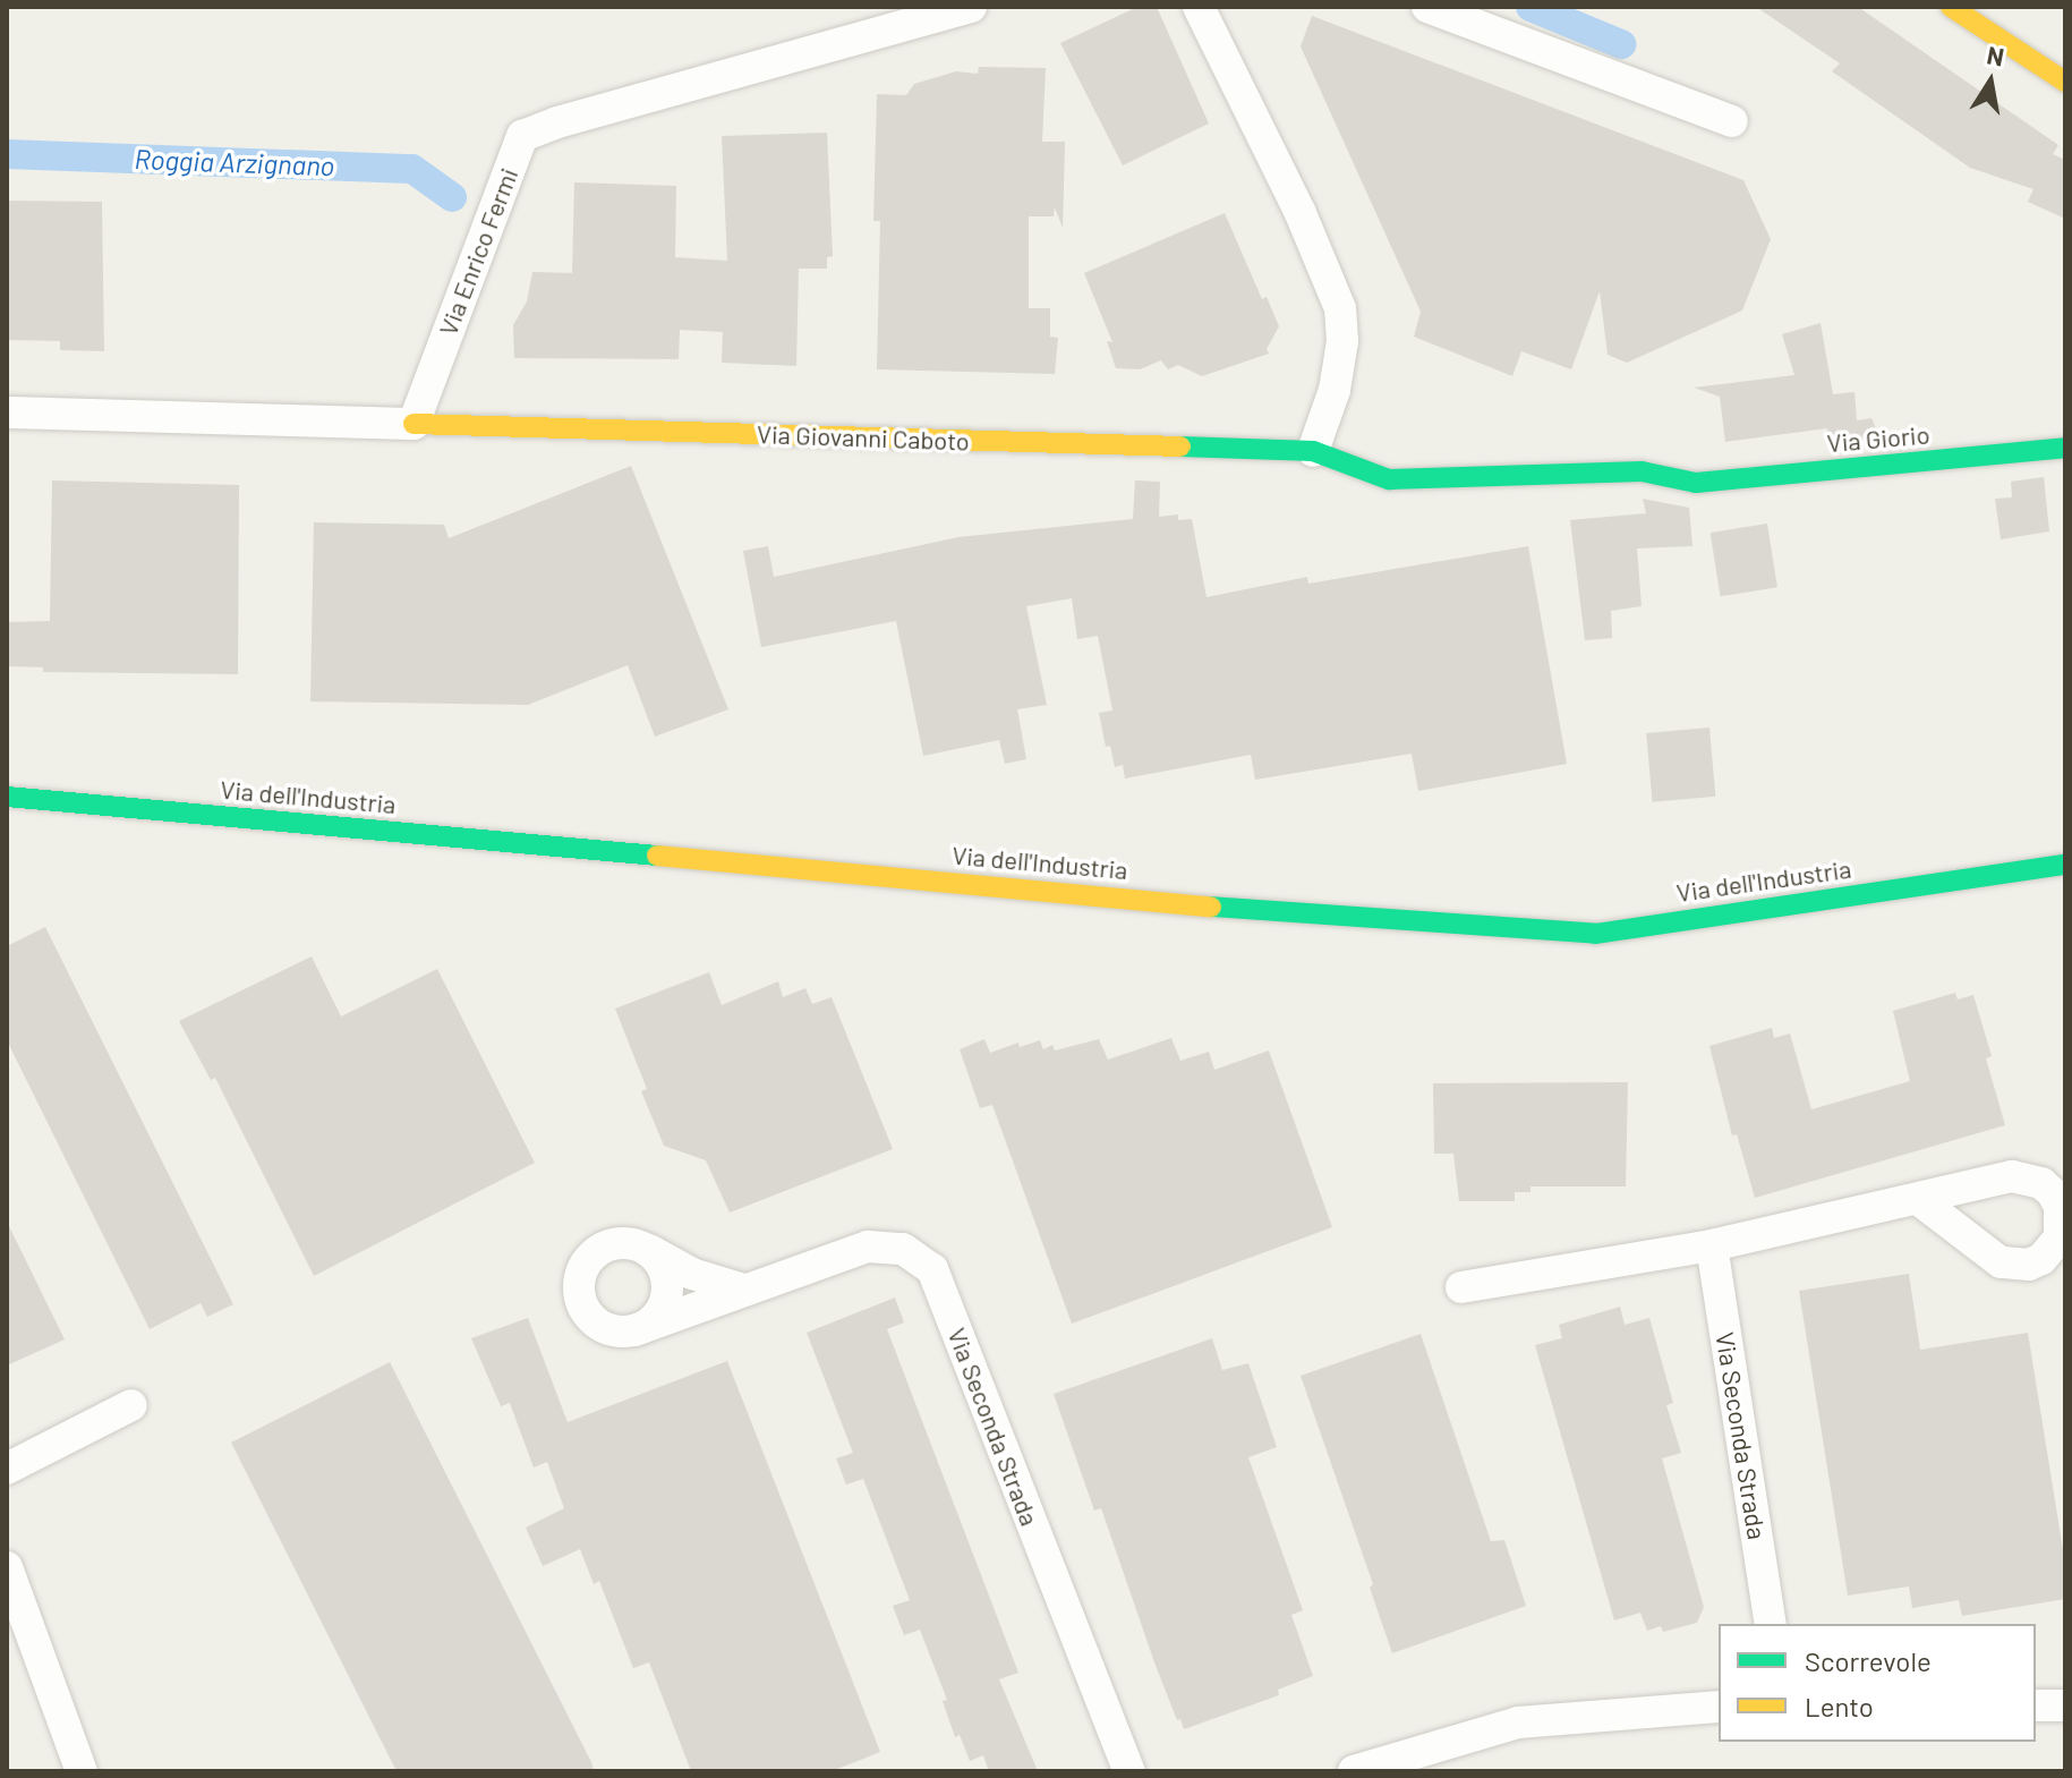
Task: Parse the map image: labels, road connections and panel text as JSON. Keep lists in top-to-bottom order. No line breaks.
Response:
{"streets":{"main road":["Via Giovanni Caboto","Via Giorio","Via dell'Industria"],"street":["Via Enrico Fermi","Via Seconda Strada"]},"crossings":[["Via Enrico Fermi","Via Giovanni Caboto"],["Via Giovanni Caboto","Via Giorio"]],"water":["Roggia Arzignano"],"legend":["Scorrevole","Lento"],"north":"top"}
